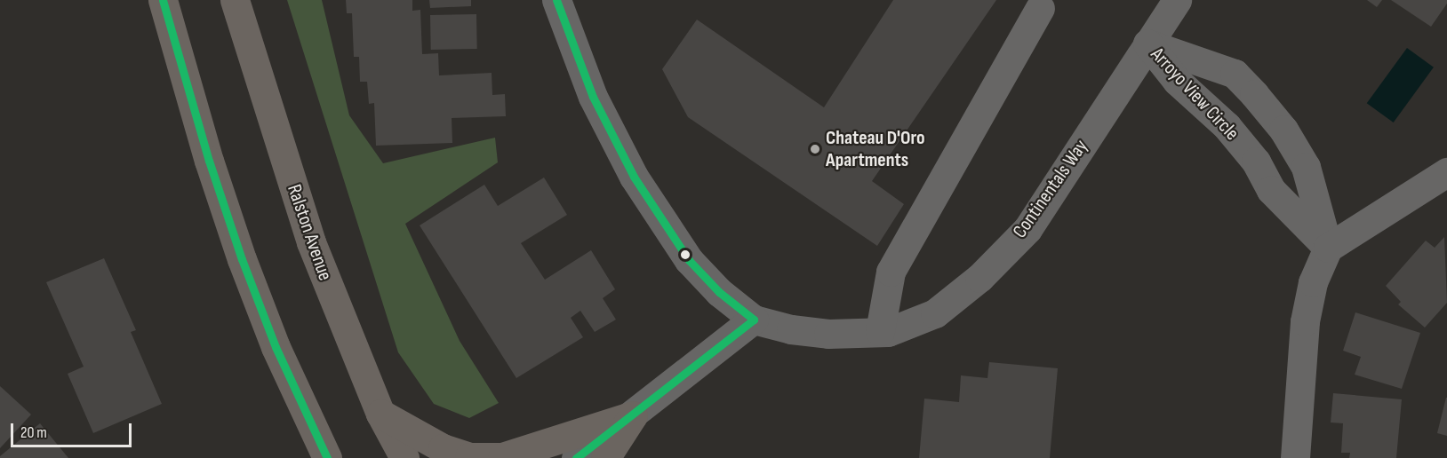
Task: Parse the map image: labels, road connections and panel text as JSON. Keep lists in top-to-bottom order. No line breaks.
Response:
{"streets":{"main road":["Ralston Avenue"],"street":["Arroyo View Circle","Continentals Way"]},"crossings":[["Arroyo View Circle","Continentals Way"]],"places":["Chateau D'Oro Apartments"],"scale_bar":"20 m"}
